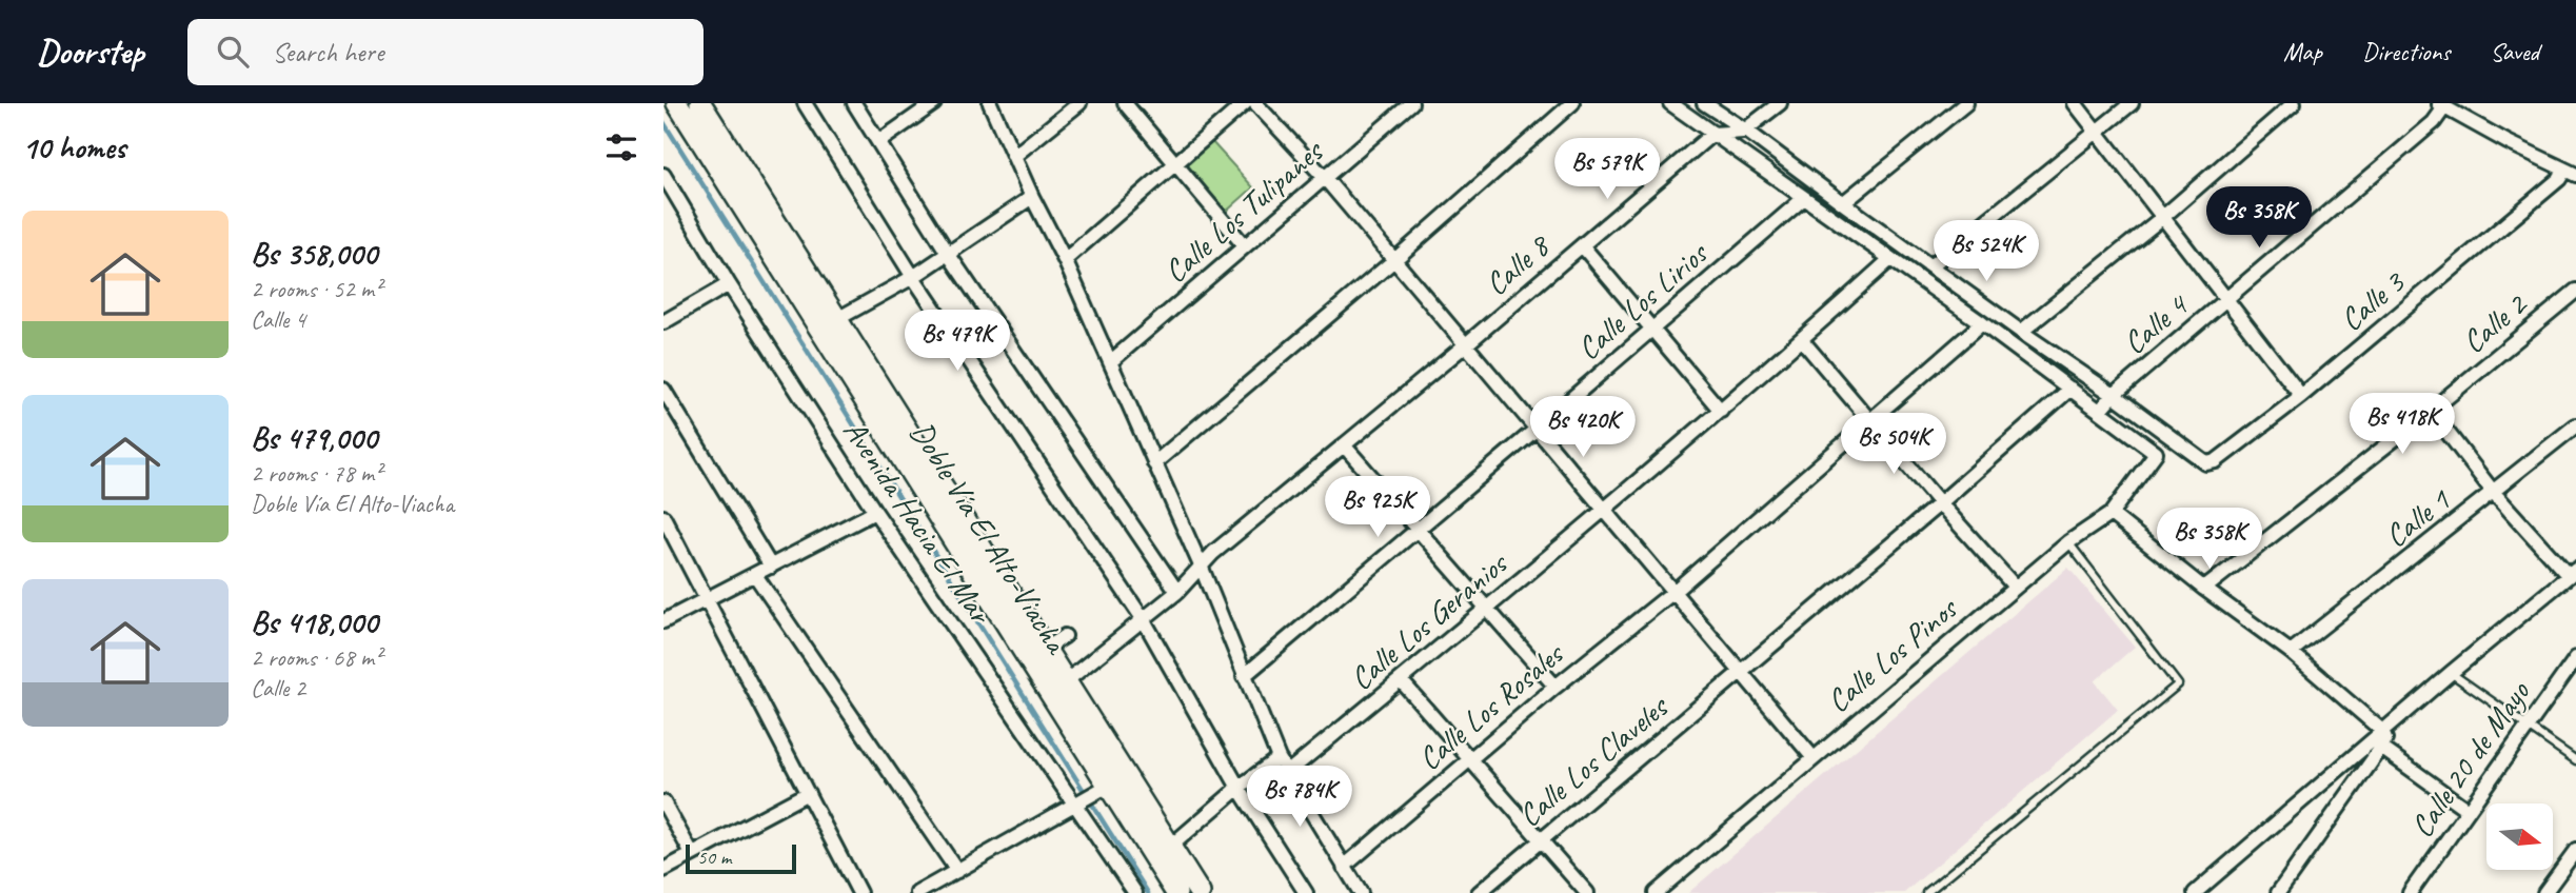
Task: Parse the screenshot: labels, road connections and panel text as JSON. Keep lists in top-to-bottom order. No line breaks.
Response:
{"streets":{"highway":["Doble Vía El Alto-Viacha"],"street":["Calle Los Tulipanes","Calle 8","Calle Los Lirios","Calle 3","Calle 2","Calle 4","Calle 1","Avenida Hacia El Mar","Calle Los Geranios","Calle Los Pinos","Calle Los Rosales","Calle 20 de Mayo","Calle Los Claveles"]},"crossings":[["Calle 8","Doble Vía El Alto-Viacha"],["Calle 3","Calle 4"],["Calle 4","Calle Los Pinos"]],"scale_bar":"50 m","north":"right","page":{"header":"Doorstep","search":"Search here","nav":["Map","Directions","Saved"],"heading":"10 homes","price":["Bs 579K","Bs 358K","Bs 524K","Bs 479K","Bs 418K","Bs 420K","Bs 504K","Bs 925K","Bs 358K","Bs 784K"],"list":[{"name":"Bs 358,000","note":"2 rooms · 52 m² · Calle 4"},{"name":"Bs 479,000","note":"2 rooms · 78 m² · Doble Vía El Alto-Viacha"},{"name":"Bs 418,000","note":"2 rooms · 68 m² · Calle 2"}],"scale":"50 m"}}
